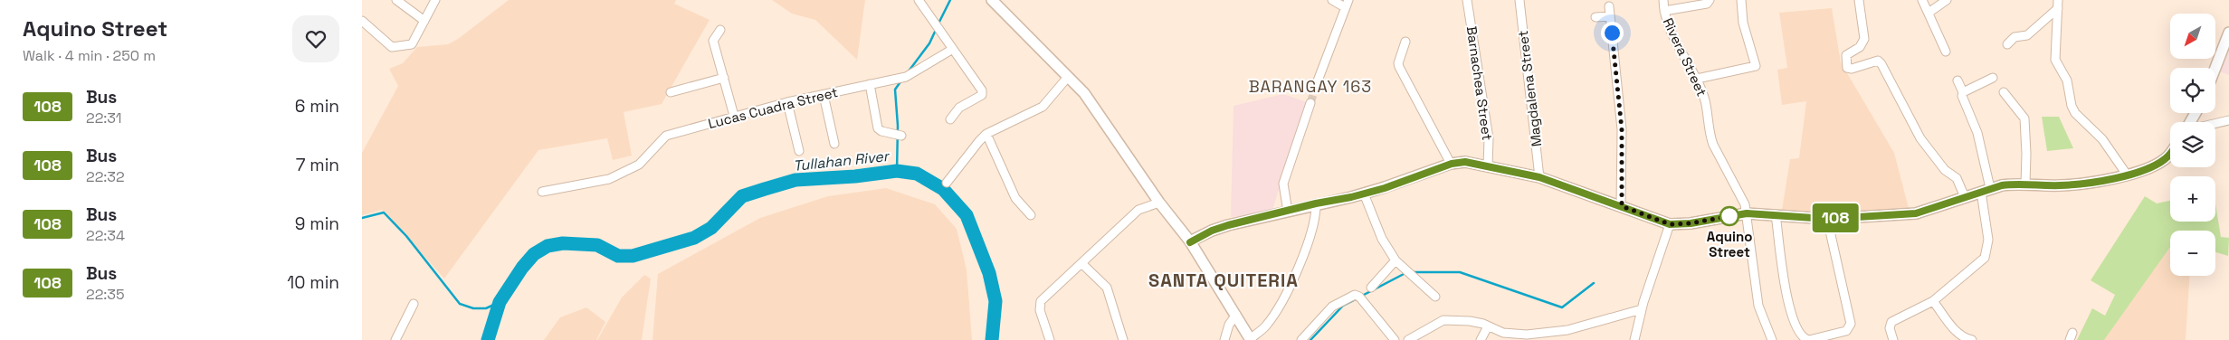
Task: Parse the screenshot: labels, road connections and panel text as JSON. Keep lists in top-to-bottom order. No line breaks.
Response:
{"streets":{"street":["Rivera Street","Barnachea Street","Magdalena Street","Lucas Cuadra Street"]},"districts":["BARANGAY 163","SANTA QUITERIA"],"water":["Tullahan River"],"places":["Aquino Street"],"lines":["bus line 108"],"north":"bottom left","page":{"heading":["Aquino Street","Walk · 4 min · 250 m"],"on_map":"108","map_buttons":["+","−"],"list":[{"mark":"108","name":"Bus","note":"22:31","value":"6 min"},{"mark":"108","name":"Bus","note":"22:32","value":"7 min"},{"mark":"108","name":"Bus","note":"22:34","value":"9 min"},{"mark":"108","name":"Bus","note":"22:35","value":"10 min"}]}}
